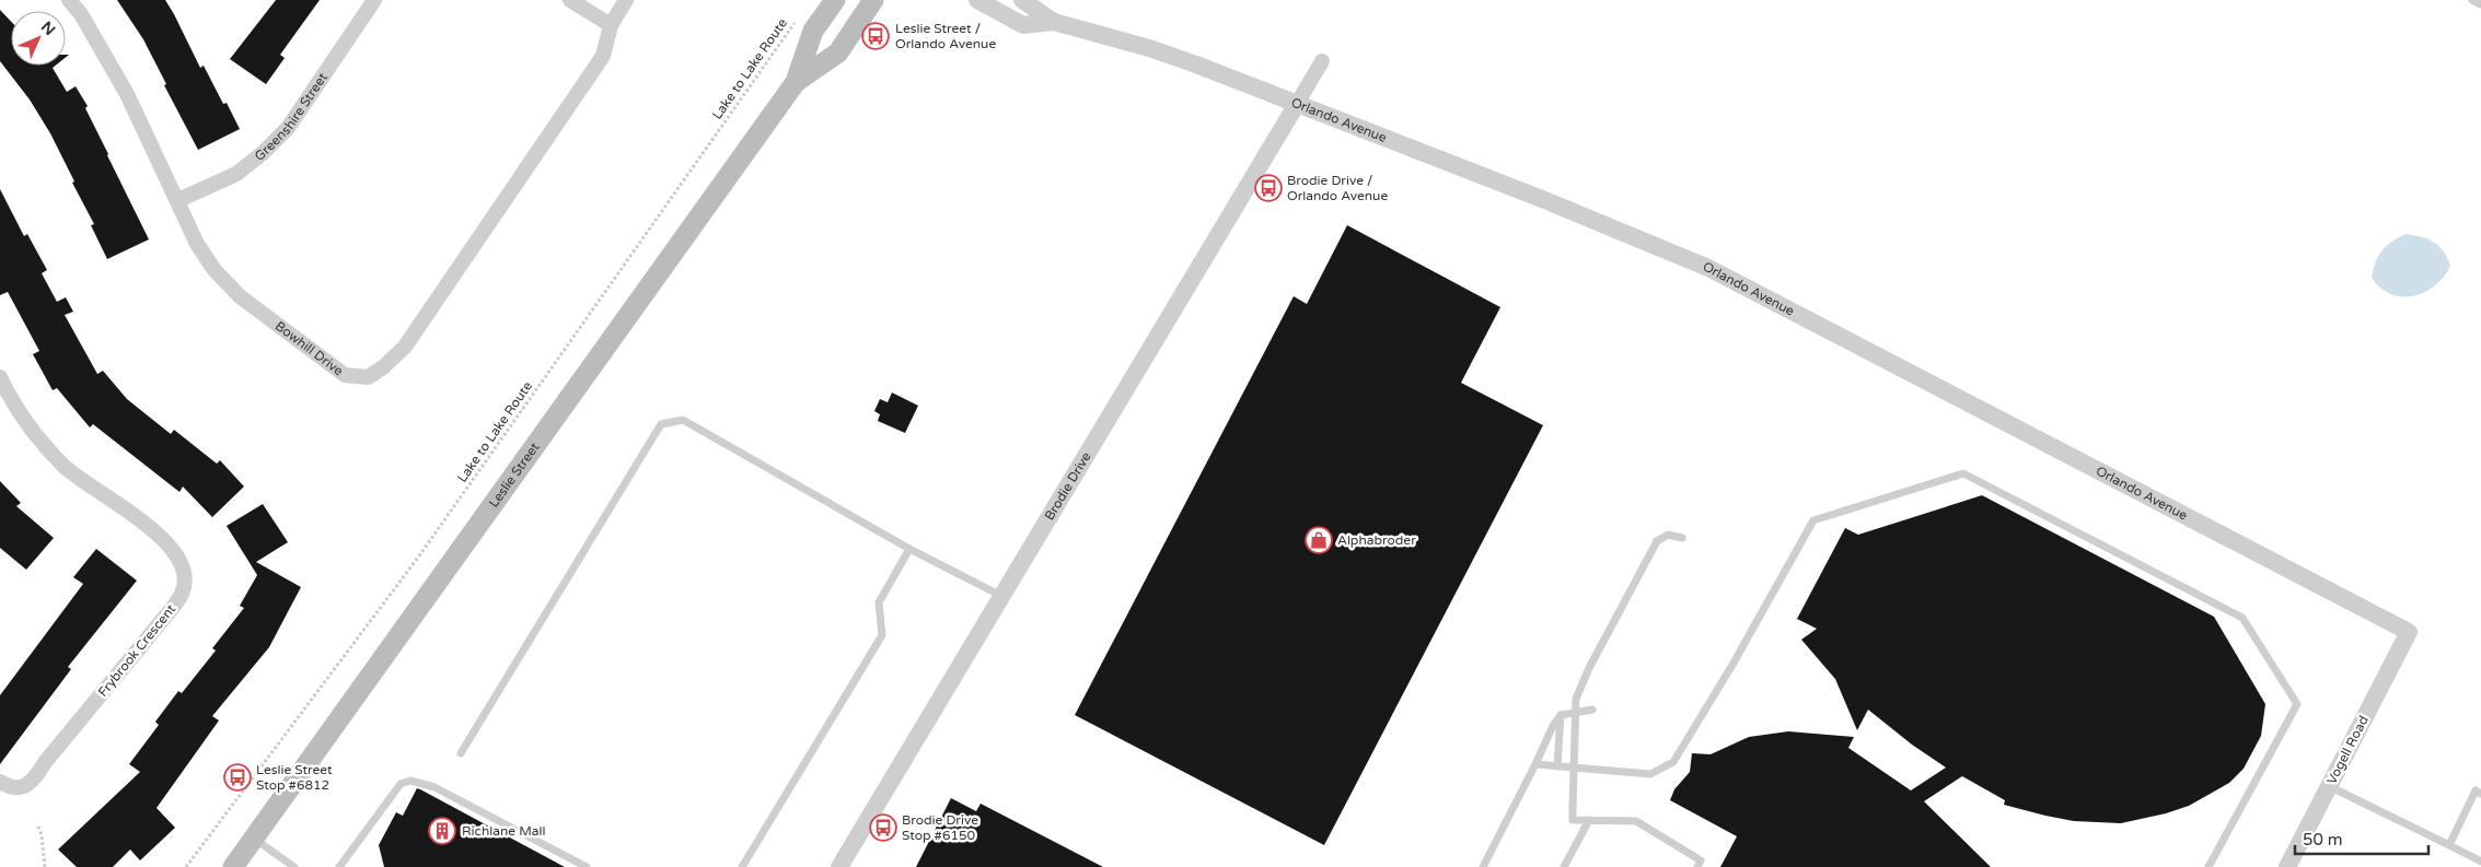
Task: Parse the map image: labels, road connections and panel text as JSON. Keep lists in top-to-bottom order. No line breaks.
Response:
{"streets":{"main road":["Leslie Street"],"street":["Greenshire Street","Orlando Avenue","Bowhill Drive","Brodie Drive","Frybrook Crescent","Vogell Road"],"path":["Lake to Lake Route"]},"crossings":[["Greenshire Street","Bowhill Drive"],["Orlando Avenue","Brodie Drive"],["Orlando Avenue","Vogell Road"]],"places":{"bus stop":["Leslie Street / Orlando Avenue","Brodie Drive / Orlando Avenue","Leslie Street Stop #6812","Brodie Drive Stop #6150"],"shop":["Alphabroder"],"building":["Richlane Mall"]},"scale_bar":"50 m","north":"top right"}
